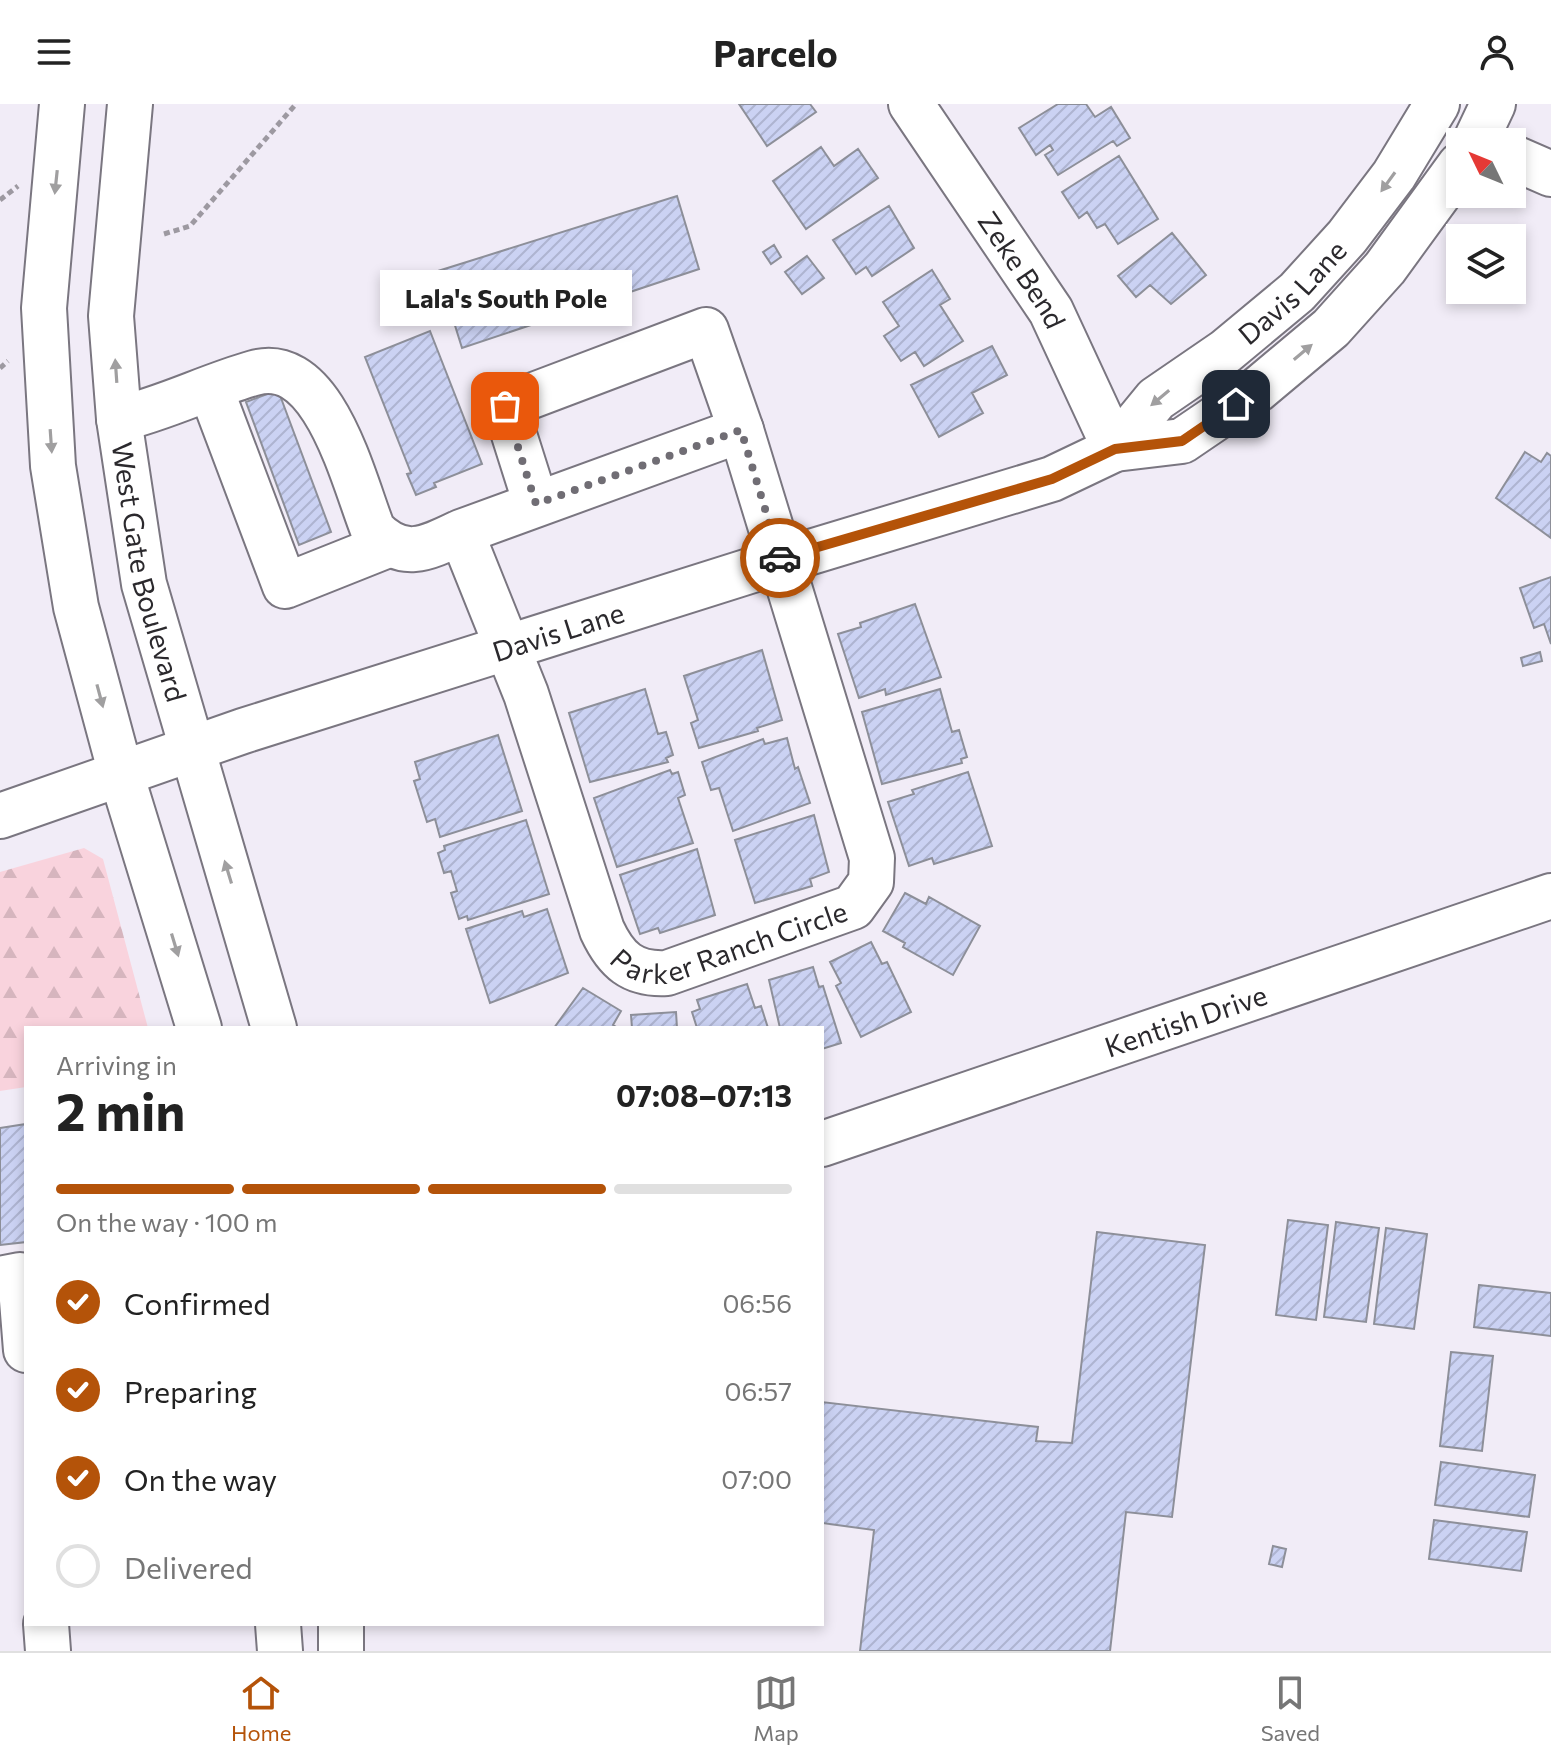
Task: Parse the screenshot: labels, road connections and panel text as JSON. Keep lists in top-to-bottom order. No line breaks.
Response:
{"streets":{"street":["Zeke Bend","Davis Lane","West Gate Boulevard","Parker Ranch Circle","Kentish Drive"]},"crossings":[["Zeke Bend","Davis Lane"],["Davis Lane","West Gate Boulevard"],["Davis Lane","Parker Ranch Circle"]],"places":["Lala's South Pole"],"north":"top left","page":{"header":"Parcelo","bubble":"Lala's South Pole","heading":["2 min","Arriving in","07:08–07:13"],"bar":"On the way · 100 m","list":[["Confirmed","06:56"],["Preparing","06:57"],["On the way","07:00"],"Delivered"],"tabs":["Home","Map","Saved"]}}
